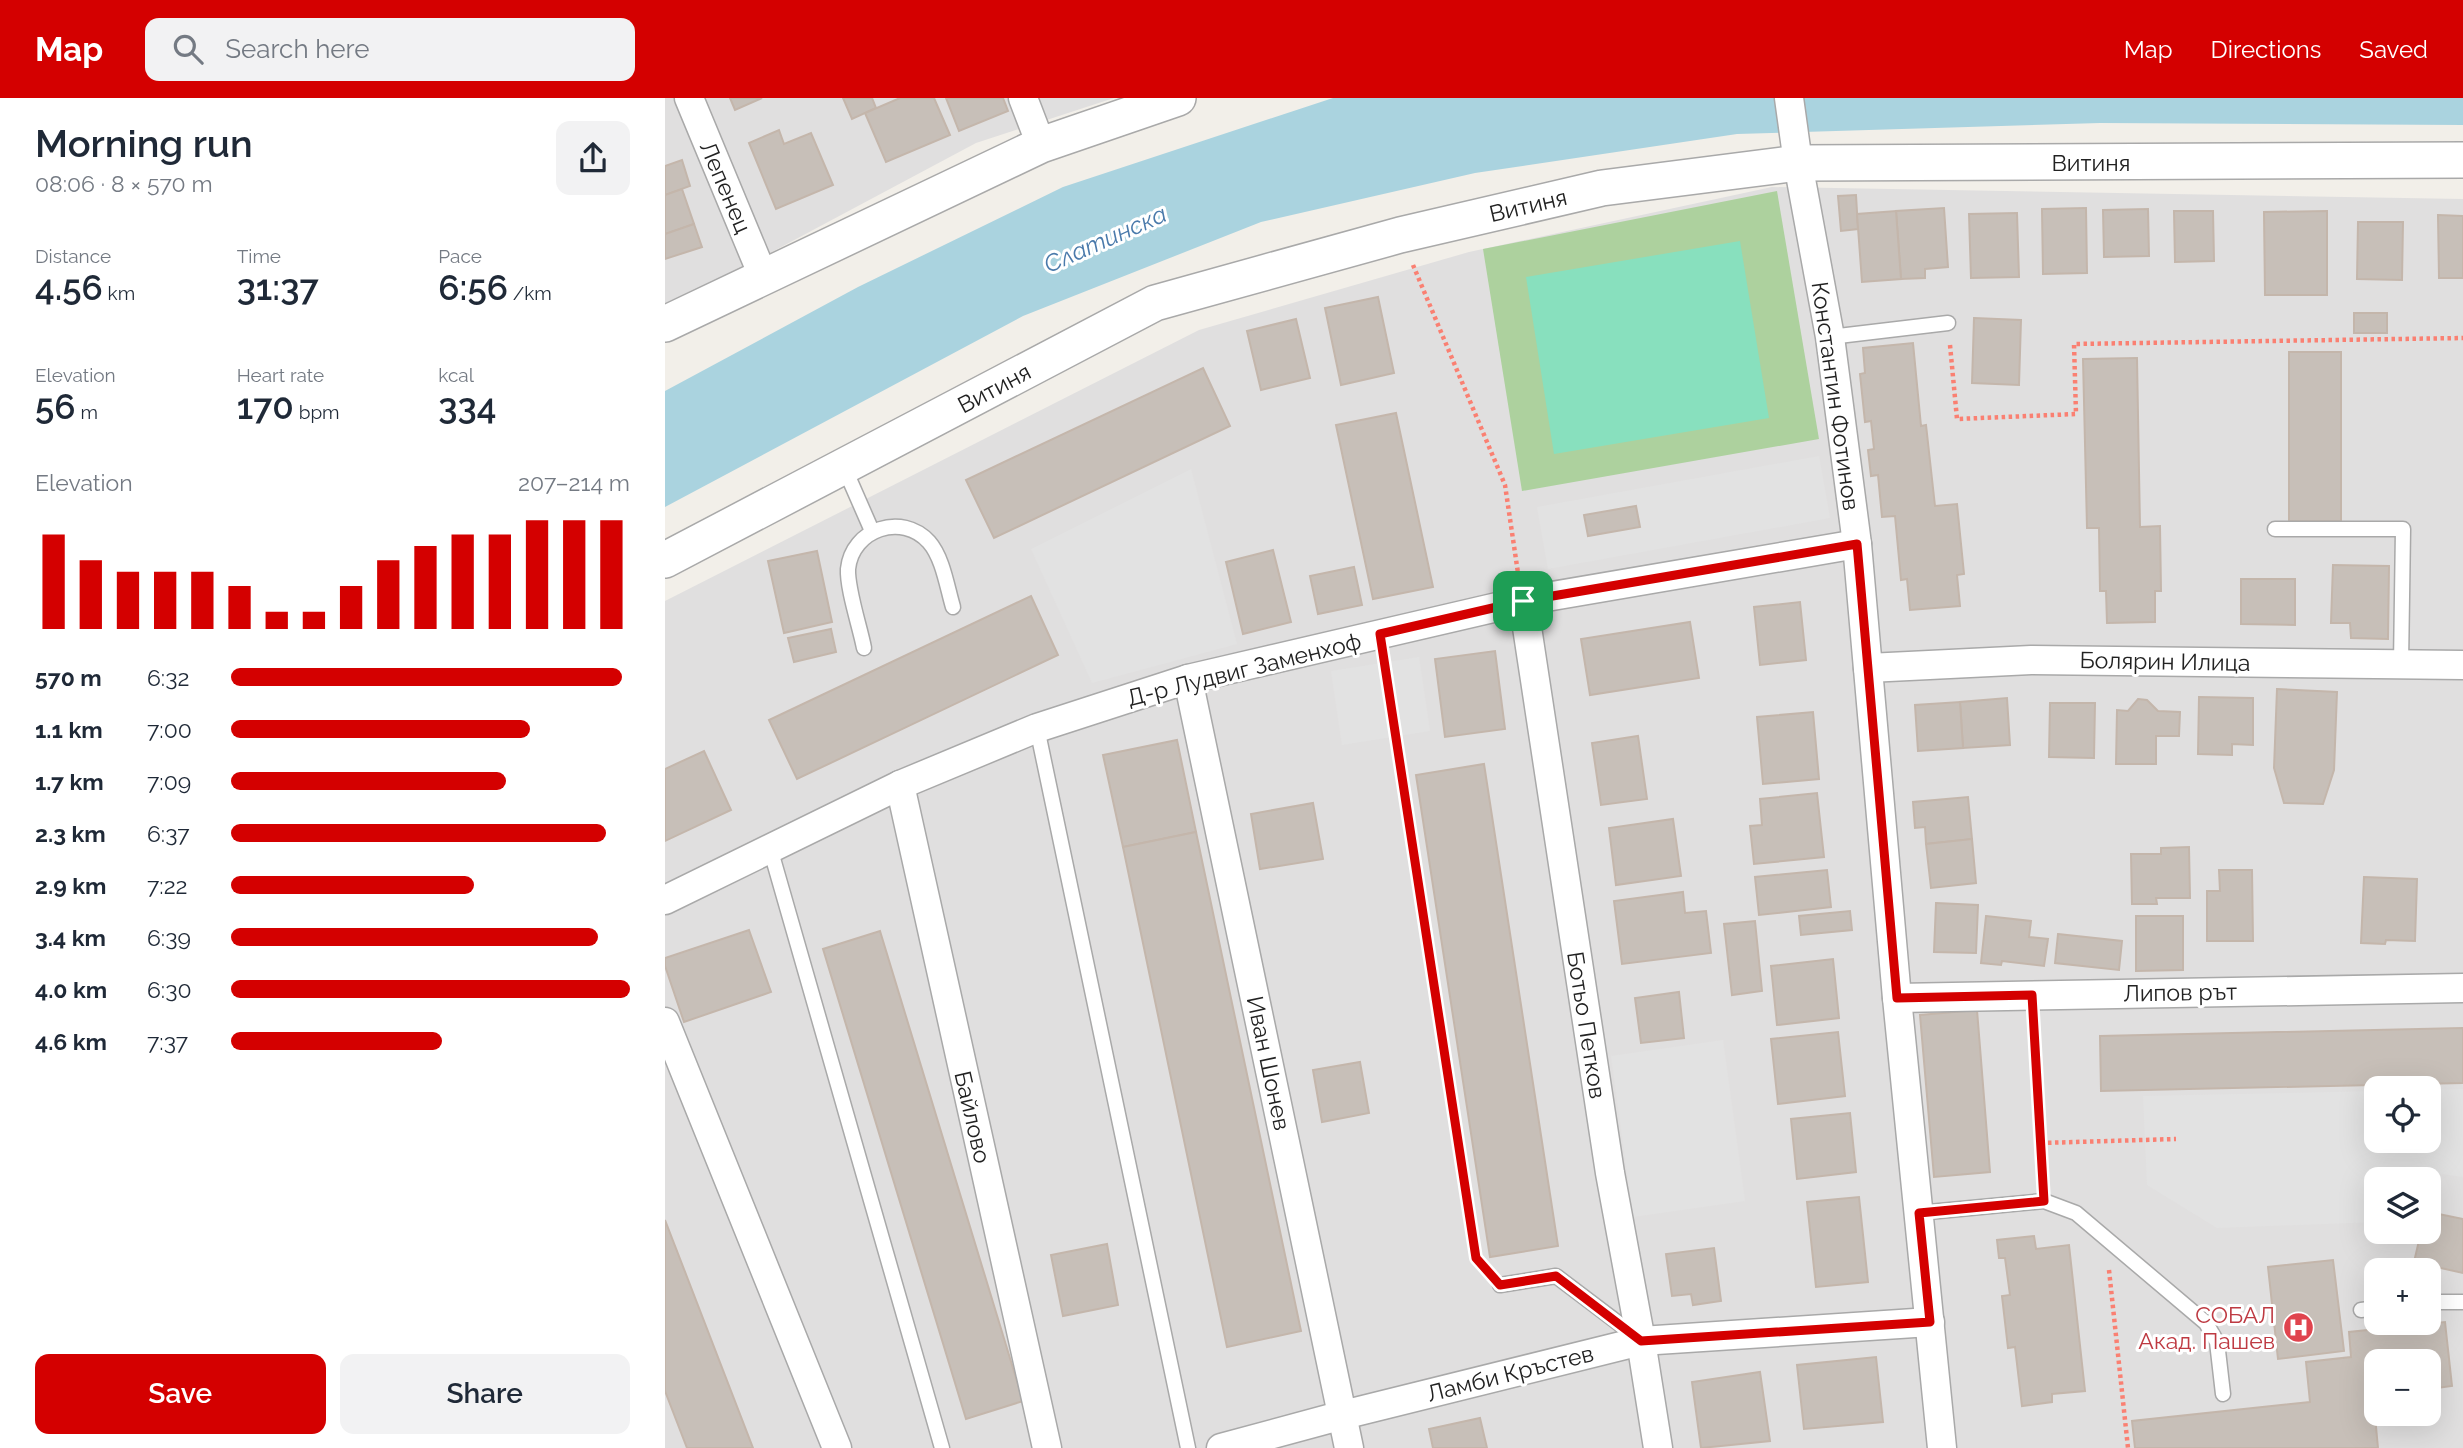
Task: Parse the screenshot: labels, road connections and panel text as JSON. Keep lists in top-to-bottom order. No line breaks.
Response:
{"streets":{"street":["Витиня","Лепенец","Константин Фотинов","Болярин Илица","Д-р Лудвиг Заменхоф","Липов рът","Ботьо Петков","Иван Шонев","Байлово","Ламби Кръстев"]},"crossings":[["Витиня","Константин Фотинов"],["Константин Фотинов","Болярин Илица"],["Константин Фотинов","Д-р Лудвиг Заменхоф"],["Константин Фотинов","Липов рът"],["Константин Фотинов","Ламби Кръстев"],["Д-р Лудвиг Заменхоф","Ботьо Петков"],["Д-р Лудвиг Заменхоф","Иван Шонев"],["Д-р Лудвиг Заменхоф","Байлово"],["Ботьо Петков","Ламби Кръстев"],["Иван Шонев","Ламби Кръстев"]],"water":["Слатинска"],"places":{"hospital":["СОБАЛ Акад. Пашев"]},"page":{"header":"Map","search":"Search here","nav":["Map","Directions","Saved"],"heading":["Morning run","08:06 · 8 × 570 m"],"stats":[["Distance","4.56 km"],["Time","31:37"],["Pace","6:56 /km"],["Elevation","56 m"],["Heart rate","170 bpm"],["kcal","334"]],"chart":["Elevation","207–214 m"],"list":[{"name":"570 m","note":"6:32"},{"name":"1.1 km","note":"7:00"},{"name":"1.7 km","note":"7:09"},{"name":"2.3 km","note":"6:37"},{"name":"2.9 km","note":"7:22"},{"name":"3.4 km","note":"6:39"},{"name":"4.0 km","note":"6:30"},{"name":"4.6 km","note":"7:37"}],"map_buttons":["+","−"],"buttons":["Save","Share"]}}
